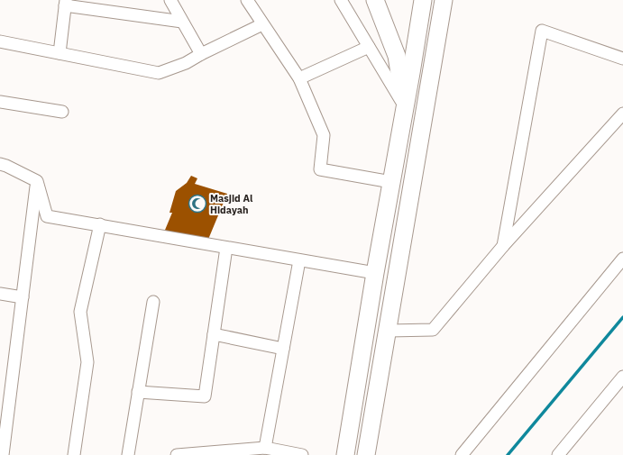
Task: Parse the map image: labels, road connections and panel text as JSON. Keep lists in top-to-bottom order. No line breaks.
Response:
{"places":{"mosque":["Masjid Al Hidayah"]}}
